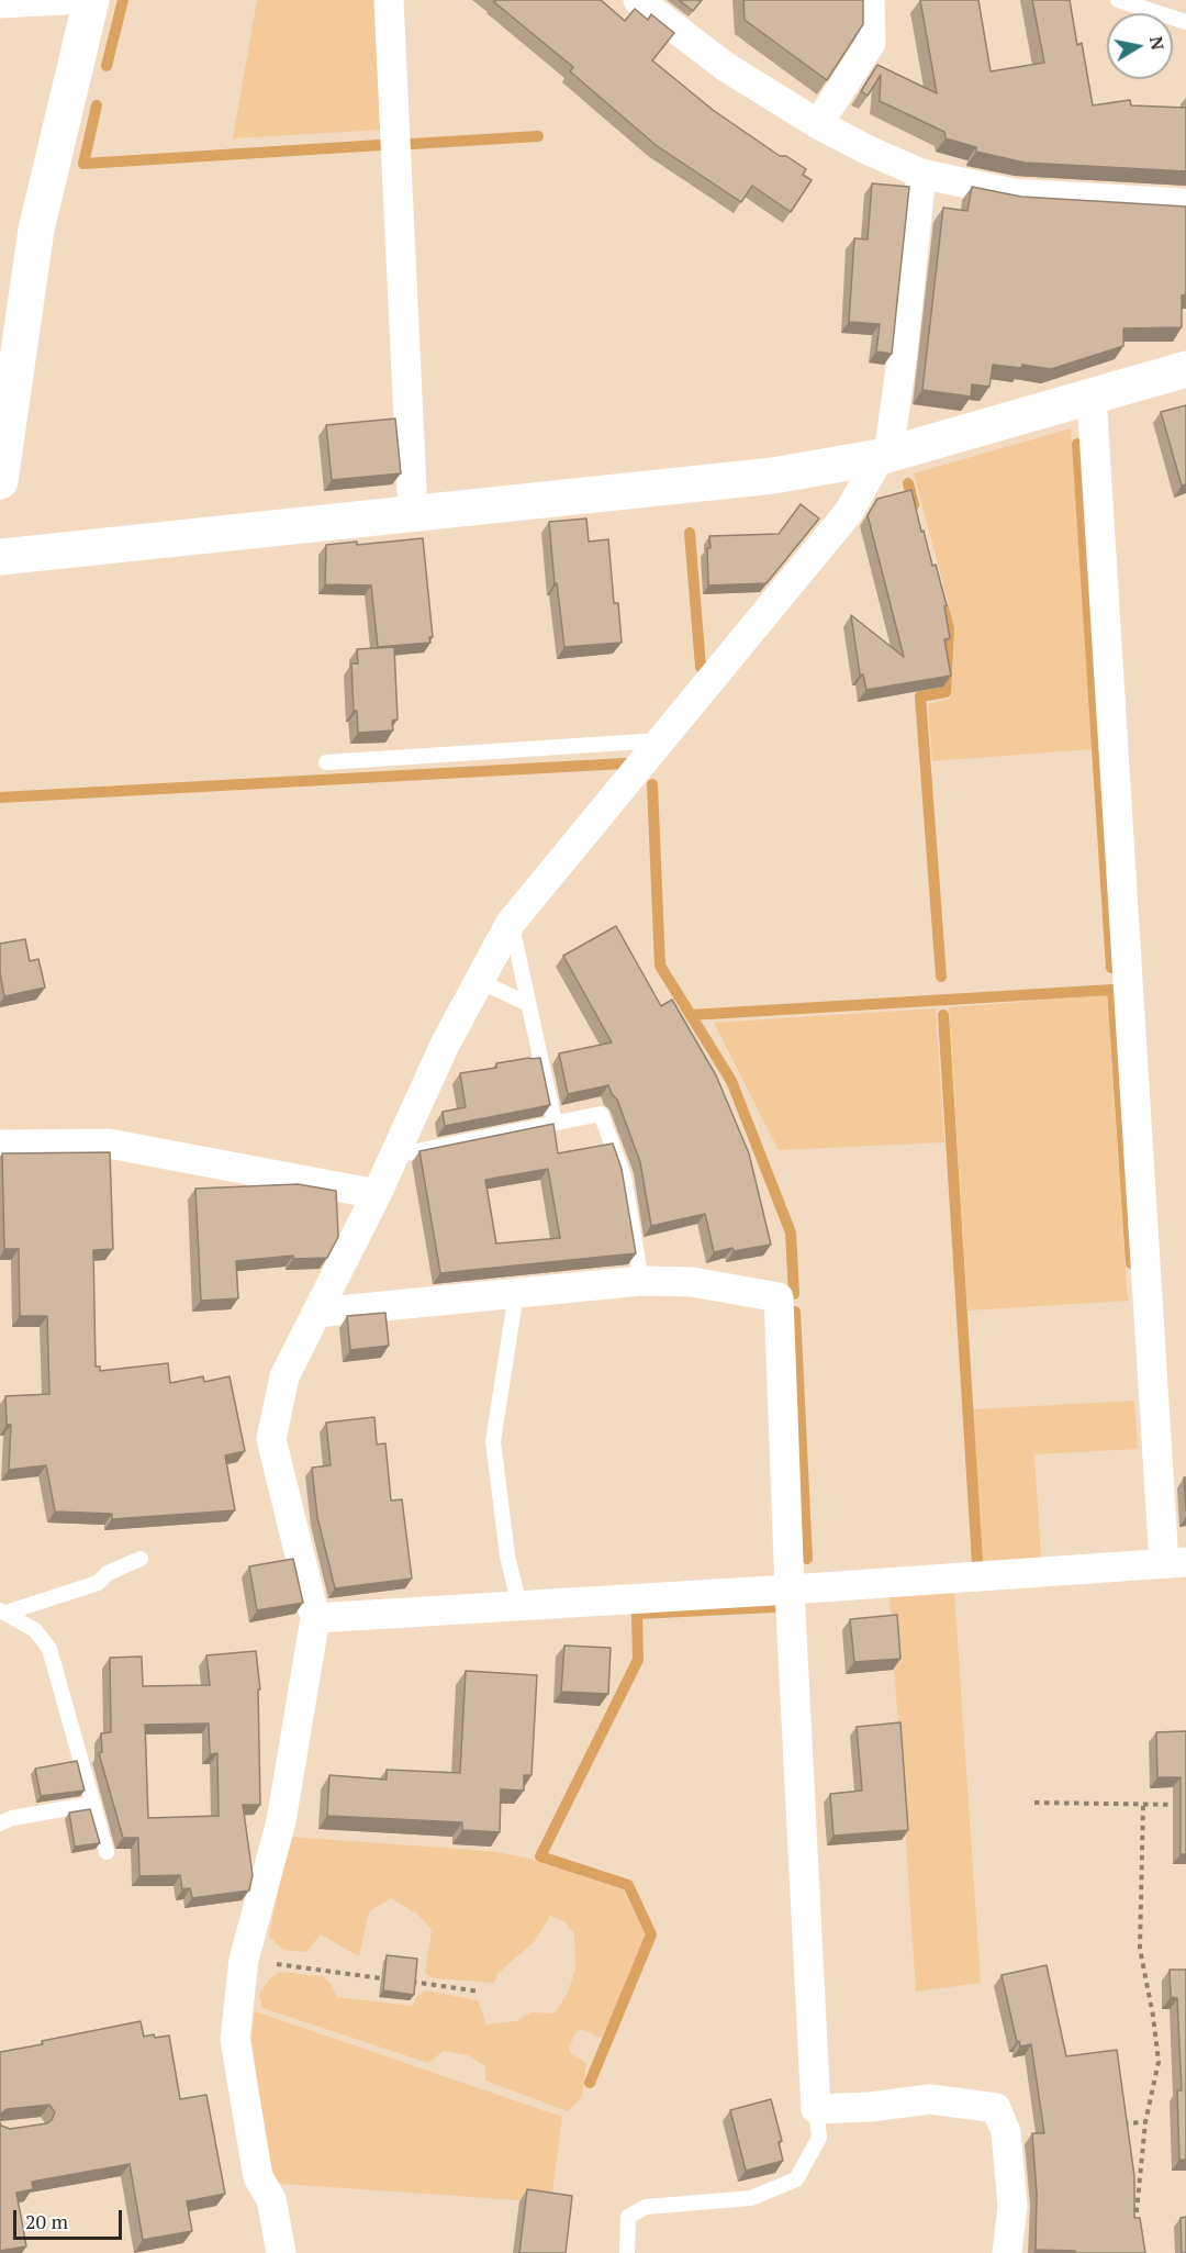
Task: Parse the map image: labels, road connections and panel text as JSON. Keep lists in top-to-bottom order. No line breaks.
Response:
{"scale_bar":"20 m","north":"right"}
